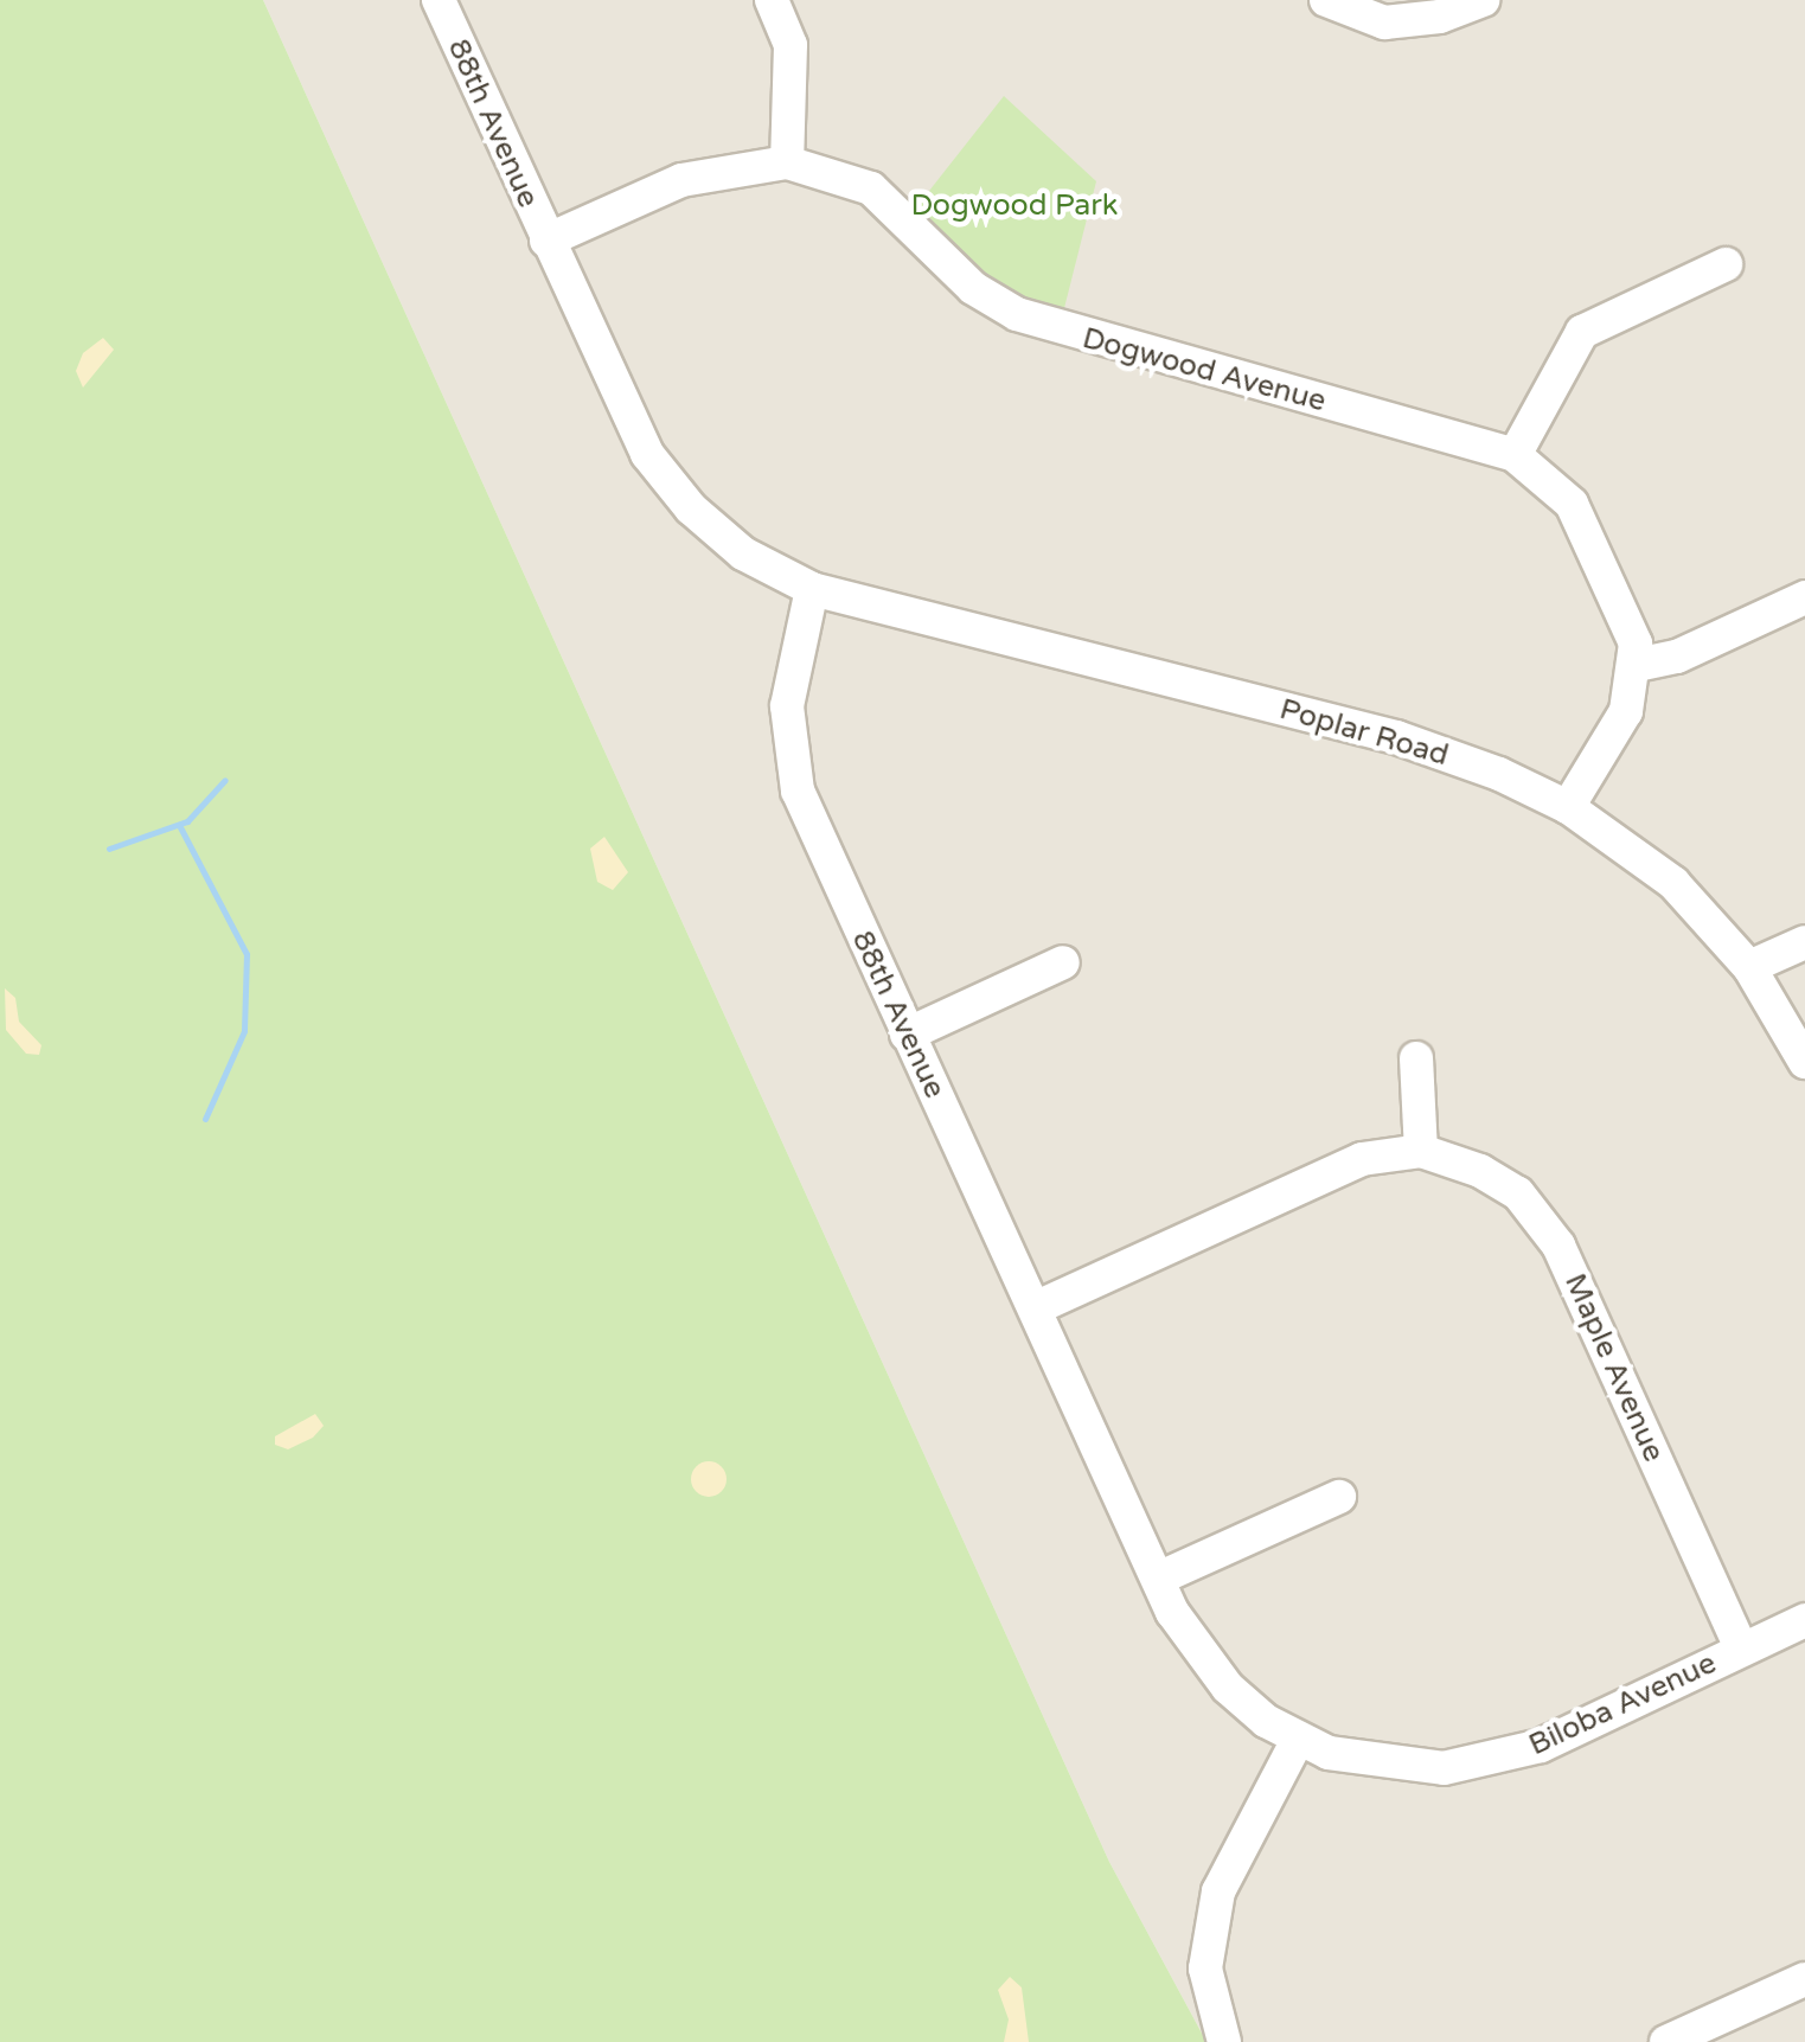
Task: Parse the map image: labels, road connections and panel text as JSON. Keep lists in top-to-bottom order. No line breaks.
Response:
{"streets":{"street":["88th Avenue","Dogwood Avenue","Poplar Road","Maple Avenue","Biloba Avenue"]},"crossings":[["88th Avenue","Dogwood Avenue"],["88th Avenue","Poplar Road"],["88th Avenue","Biloba Avenue"],["Dogwood Avenue","Poplar Road"],["Maple Avenue","Biloba Avenue"]],"parks":["Dogwood Park"]}
